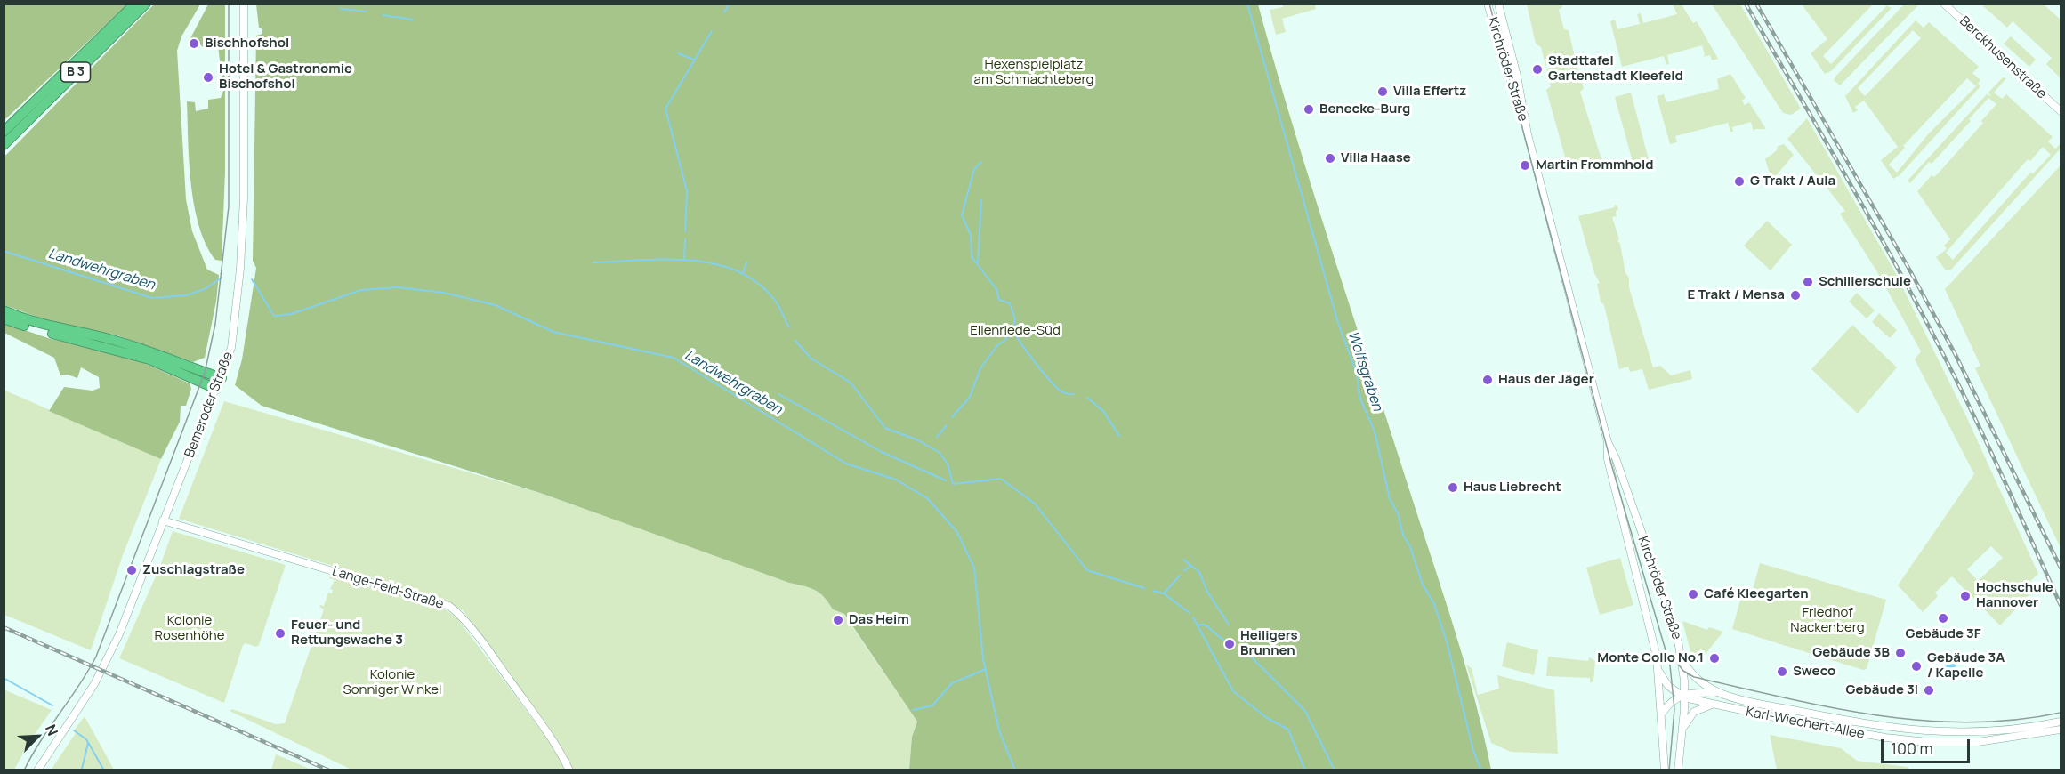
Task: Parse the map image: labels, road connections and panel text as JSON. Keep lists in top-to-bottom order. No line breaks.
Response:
{"streets":{"highway":["B 3"],"main road":["Berckhusenstraße","Kirchröder Straße","Bemeroder Straße","Lange-Feld-Straße","Karl-Wiechert-Allee"]},"crossings":[["Kirchröder Straße","Karl-Wiechert-Allee"],["Bemeroder Straße","Lange-Feld-Straße"]],"water":["Landwehrgraben","Wolfsgraben"],"parks":["Hexenspielplatz am Schmachteberg","Eilenriede-Süd","Friedhof Nackenberg","Kolonie Rosenhöhe","Kolonie Sonniger Winkel"],"places":["Bischhofshol","Stadttafel Gartenstadt Kleefeld","Hotel & Gastronomie Bischofshol","Villa Effertz","Benecke-Burg","Villa Haase","Martin Frommhold","G Trakt / Aula","Schillerschule","E Trakt / Mensa","Haus der Jäger","Haus Liebrecht","Zuschlagstraße","Café Kleegarten","Hochschule Hannover","Gebäude 3F","Das Heim","Feuer- und Rettungswache 3","Heiligers Brunnen","Gebäude 3B","Monte Collo No.1","Gebäude 3A / Kapelle","Sweco","Gebäude 3I"],"scale_bar":"100 m","north":"top right"}
